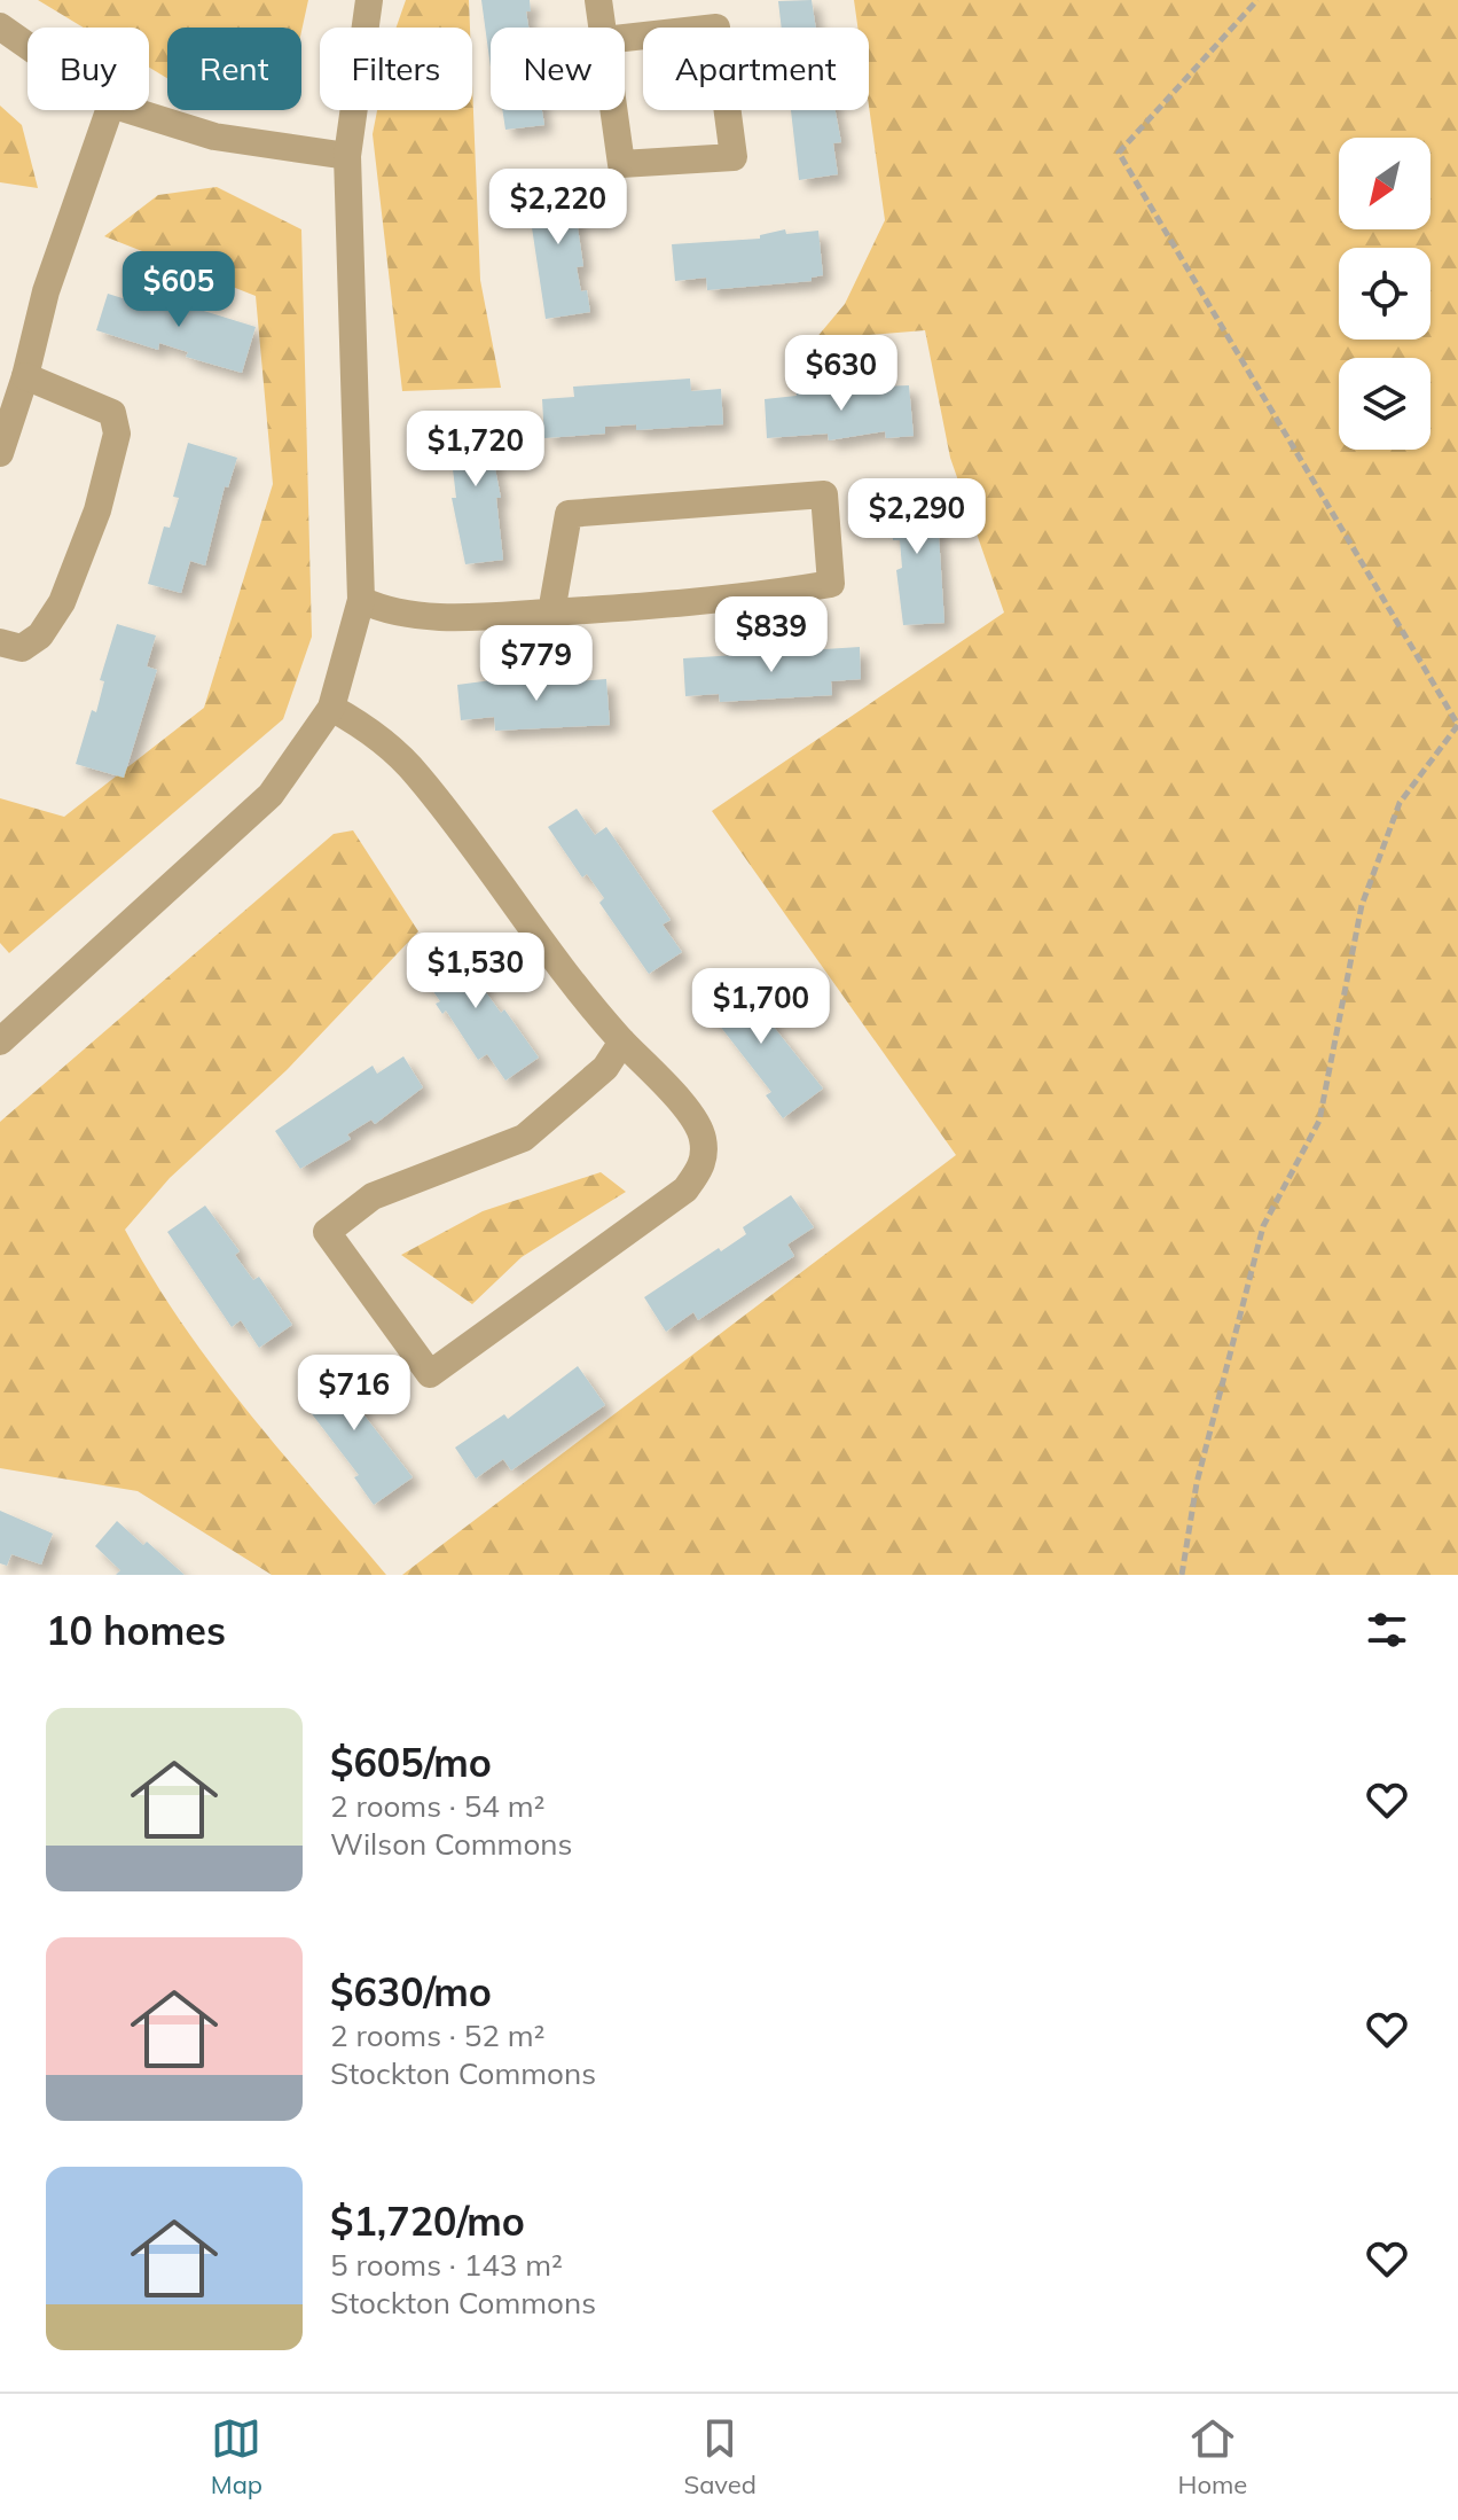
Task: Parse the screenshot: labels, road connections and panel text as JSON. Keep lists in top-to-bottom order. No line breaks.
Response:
{"north":"bottom left","page":{"chip":["Buy","Rent","Filters","New","Apartment"],"price":["$2,220","$605","$630","$1,720","$2,290","$839","$779","$1,530","$1,700","$716"],"heading":"10 homes","list":[{"name":"$605/mo","note":"2 rooms · 54 m² · Wilson Commons"},{"name":"$630/mo","note":"2 rooms · 52 m² · Stockton Commons"},{"name":"$1,720/mo","note":"5 rooms · 143 m² · Stockton Commons"}],"tabs":["Map","Saved","Home"]}}
